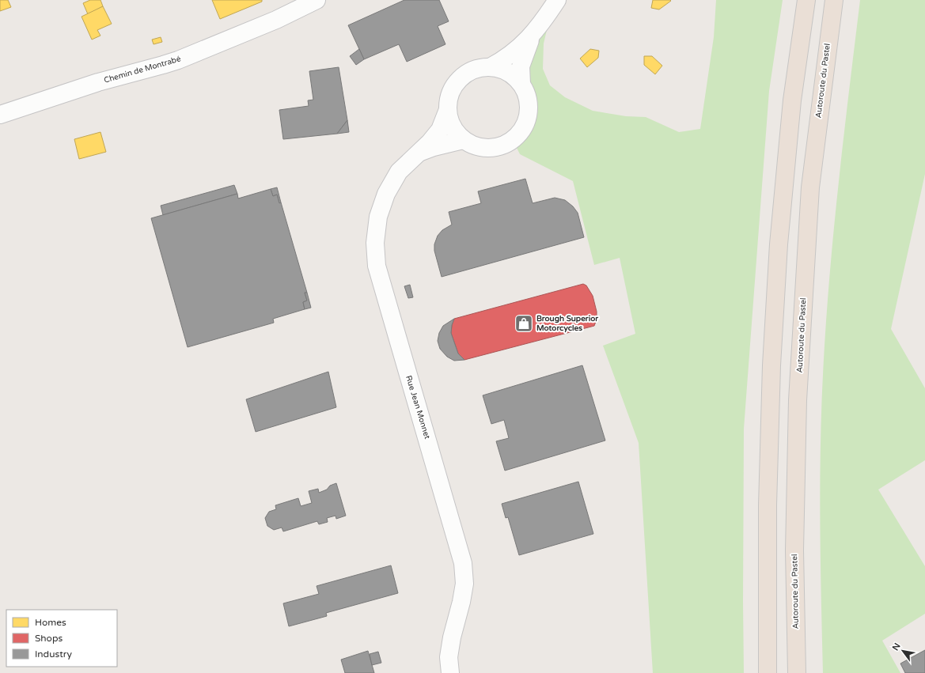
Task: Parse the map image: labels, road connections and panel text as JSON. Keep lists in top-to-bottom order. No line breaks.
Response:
{"streets":{"highway":["Autoroute du Pastel"],"street":["Chemin de Montrabé","Rue Jean Monnet"]},"places":{"shop":["Brough Superior Motorcycles"]},"legend":["Homes","Shops","Industry"],"north":"top left"}
